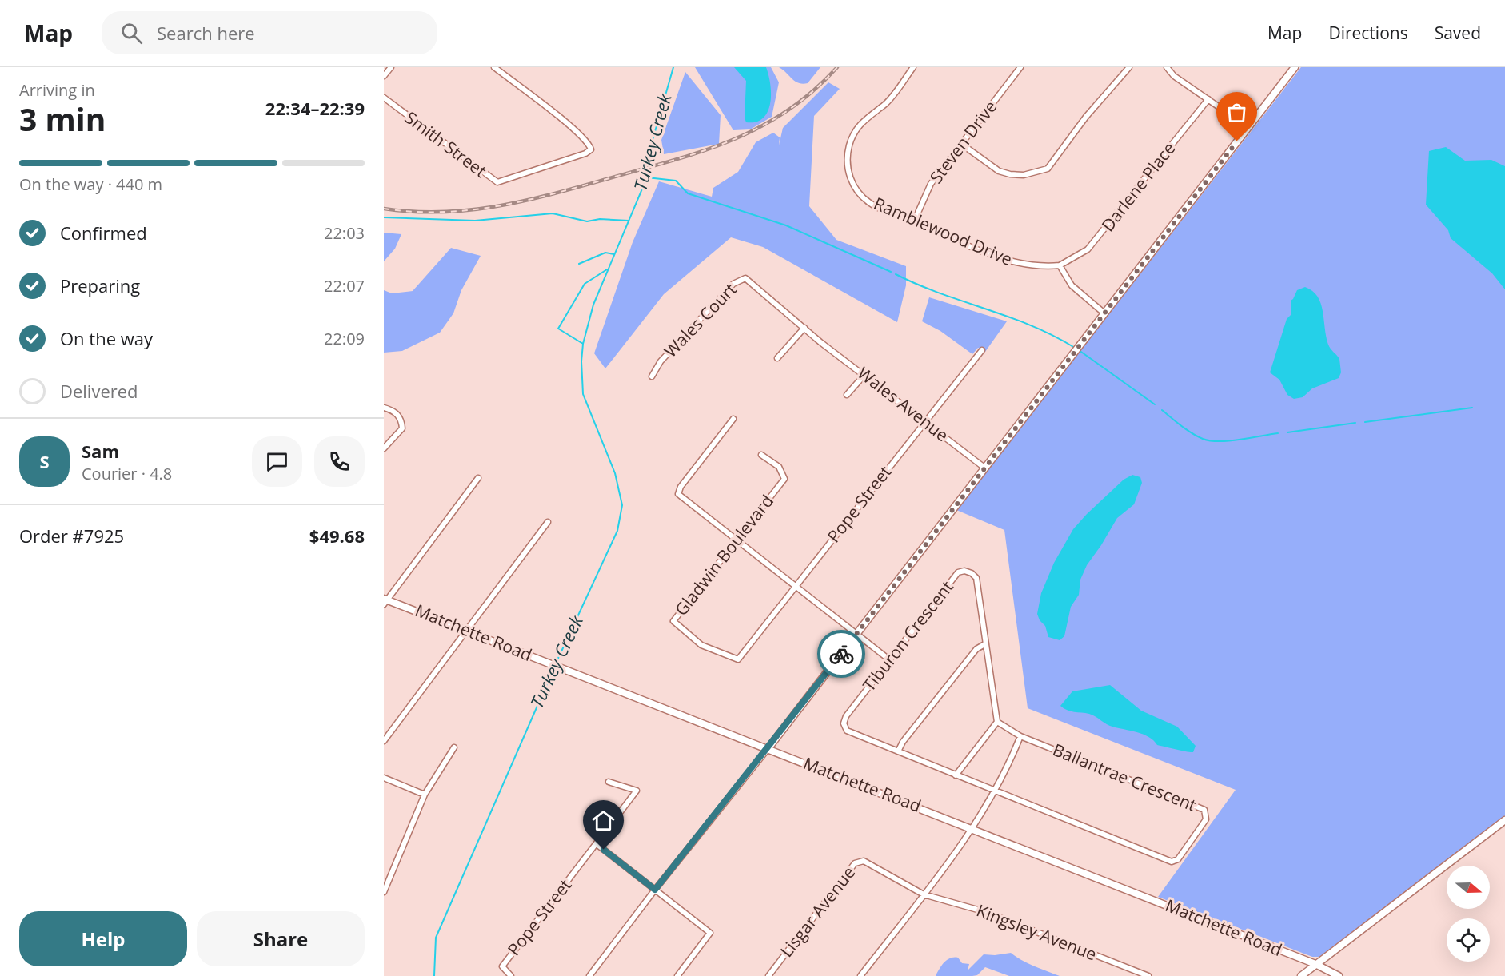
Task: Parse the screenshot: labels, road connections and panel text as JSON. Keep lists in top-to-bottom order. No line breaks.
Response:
{"streets":{"street":["Steven Drive","Smith Street","Darlene Place","Ramblewood Drive","Wales Court","Wales Avenue","Pope Street","Gladwin Boulevard","Matchette Road","Tiburon Crescent","Ballantrae Crescent","Lisgar Avenue","Kingsley Avenue"]},"crossings":[["Steven Drive","Ramblewood Drive"],["Darlene Place","Ramblewood Drive"],["Wales Court","Wales Avenue"],["Wales Avenue","Pope Street"],["Pope Street","Gladwin Boulevard"],["Tiburon Crescent","Ballantrae Crescent"],["Lisgar Avenue","Kingsley Avenue"]],"water":["Turkey Creek"],"north":"right","page":{"header":"Map","search":"Search here","nav":["Map","Directions","Saved"],"heading":["3 min","Arriving in","22:34–22:39"],"panel":["Sam","Courier · 4.8","Order #7925","$49.68"],"bar":"On the way · 440 m","list":[["Confirmed","22:03"],["Preparing","22:07"],["On the way","22:09"],"Delivered"],"round":"S","buttons":["Help","Share"]}}
